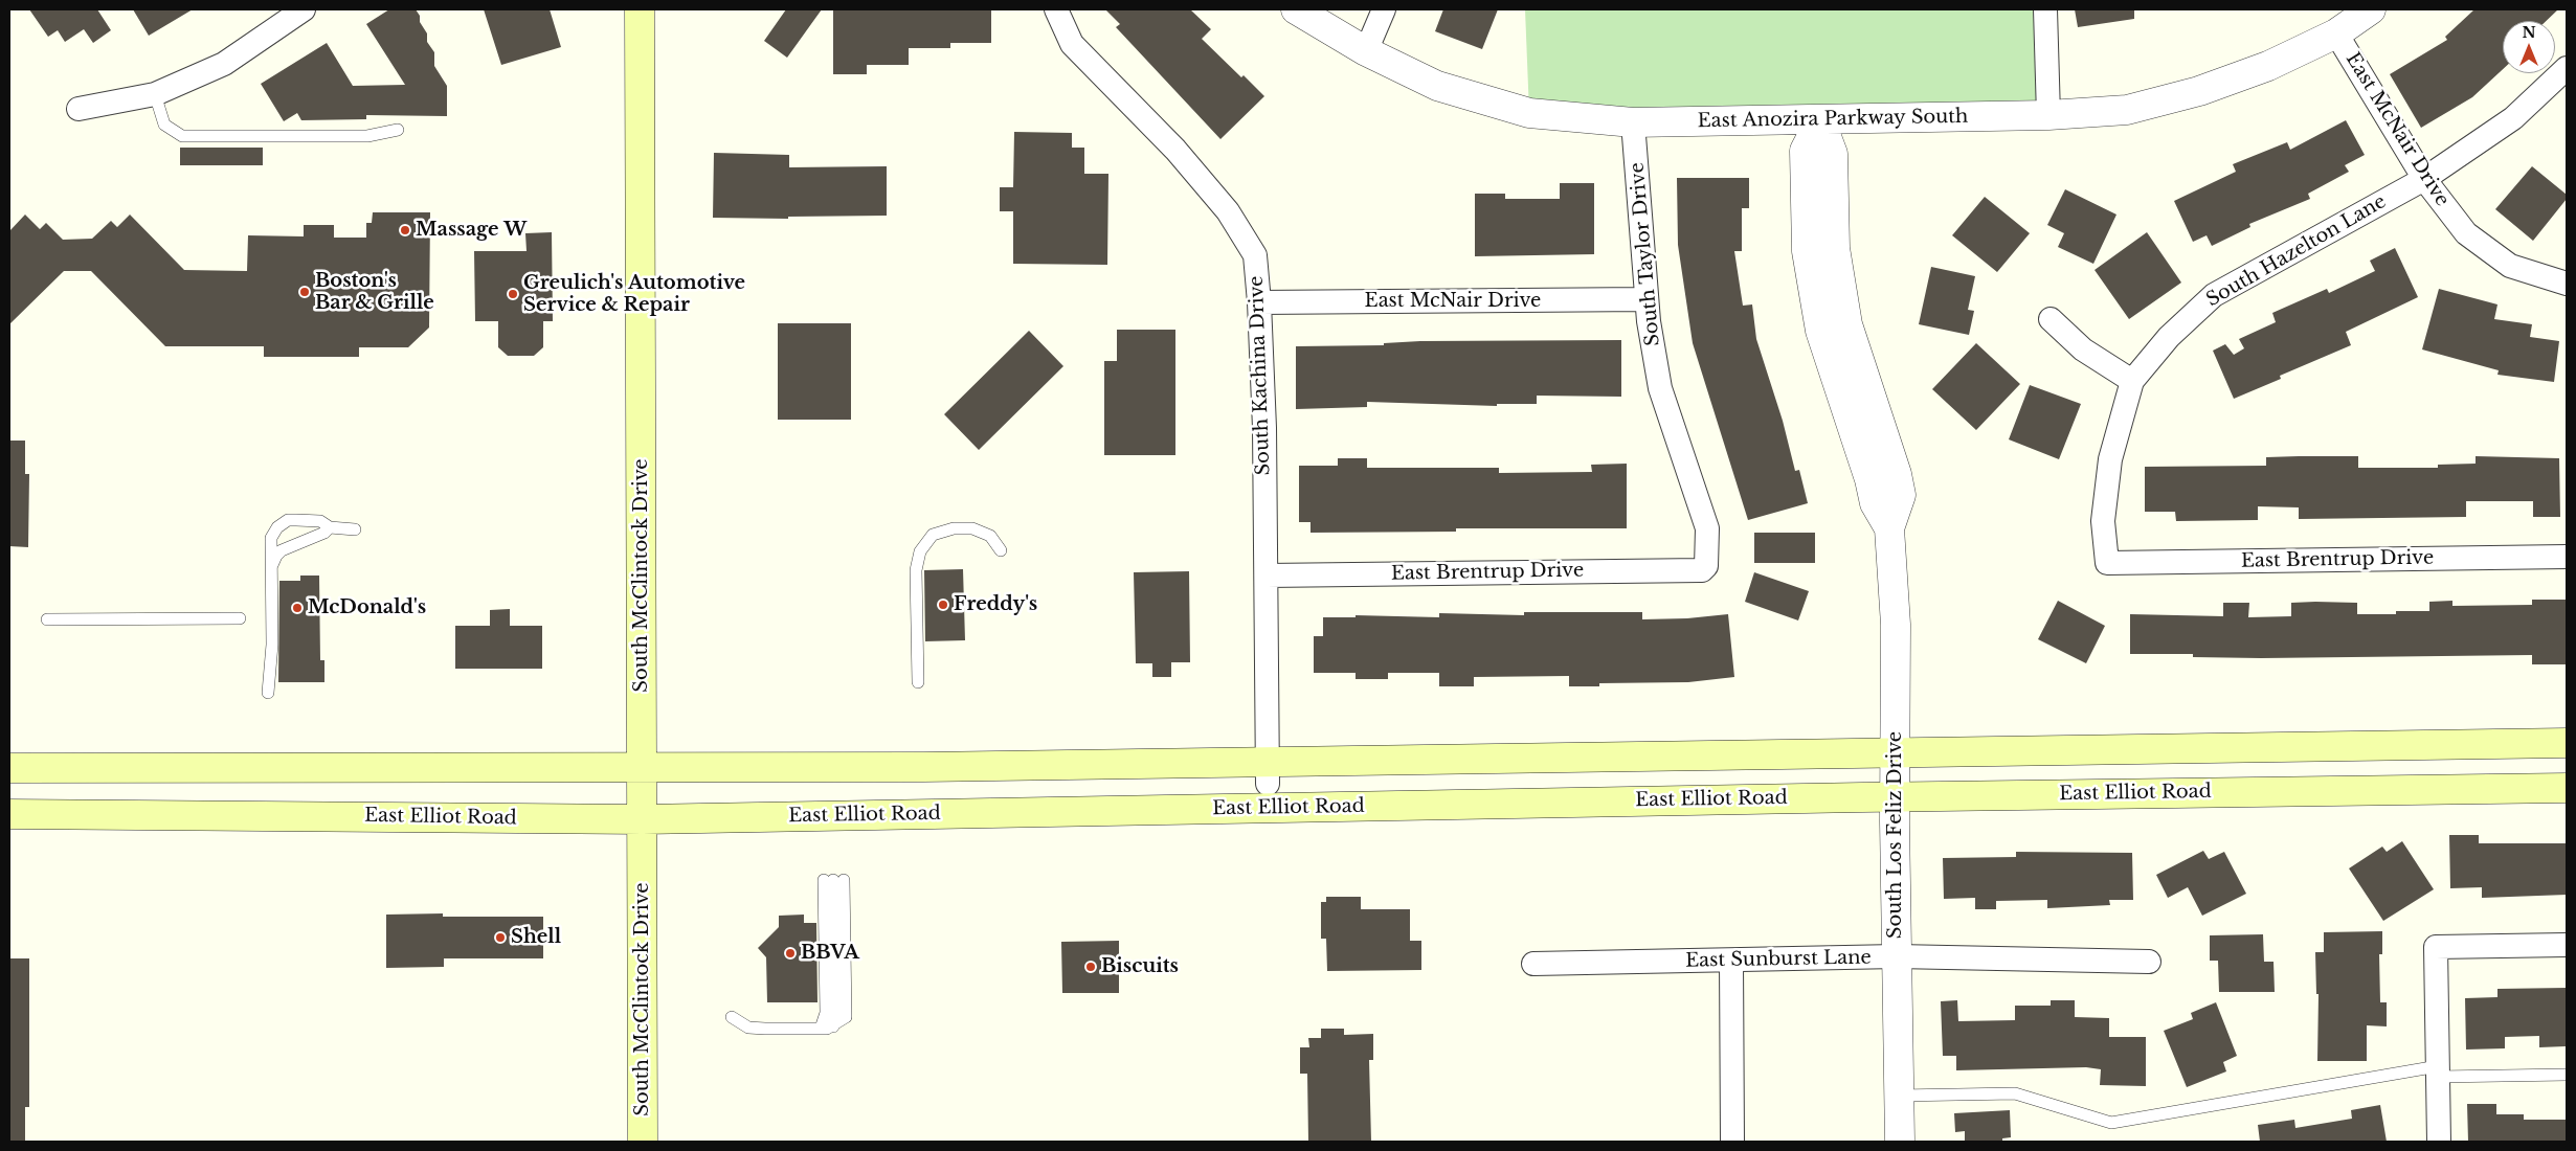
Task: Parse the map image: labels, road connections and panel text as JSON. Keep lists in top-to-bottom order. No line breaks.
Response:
{"streets":{"main road":["South McClintock Drive","East Elliot Road"],"street":["East Anozira Parkway South","East McNair Drive","South Hazelton Lane","South Taylor Drive","South Kachina Drive","East Brentrup Drive","South Los Feliz Drive","East Sunburst Lane"]},"crossings":[["East Anozira Parkway South","East McNair Drive"],["East Anozira Parkway South","South Taylor Drive"],["East Anozira Parkway South","South Los Feliz Drive"],["East McNair Drive","South Hazelton Lane"],["East McNair Drive","South Taylor Drive"],["East McNair Drive","South Kachina Drive"],["South Hazelton Lane","East Brentrup Drive"],["South Taylor Drive","East Brentrup Drive"],["South Kachina Drive","East Brentrup Drive"],["South McClintock Drive","East Elliot Road"],["East Elliot Road","South Los Feliz Drive"],["South Los Feliz Drive","East Sunburst Lane"]],"places":["Massage W","Boston's Bar & Grille","Greulich's Automotive Service & Repair","Freddy's","McDonald's","Shell","BBVA","Biscuits"],"north":"top"}
